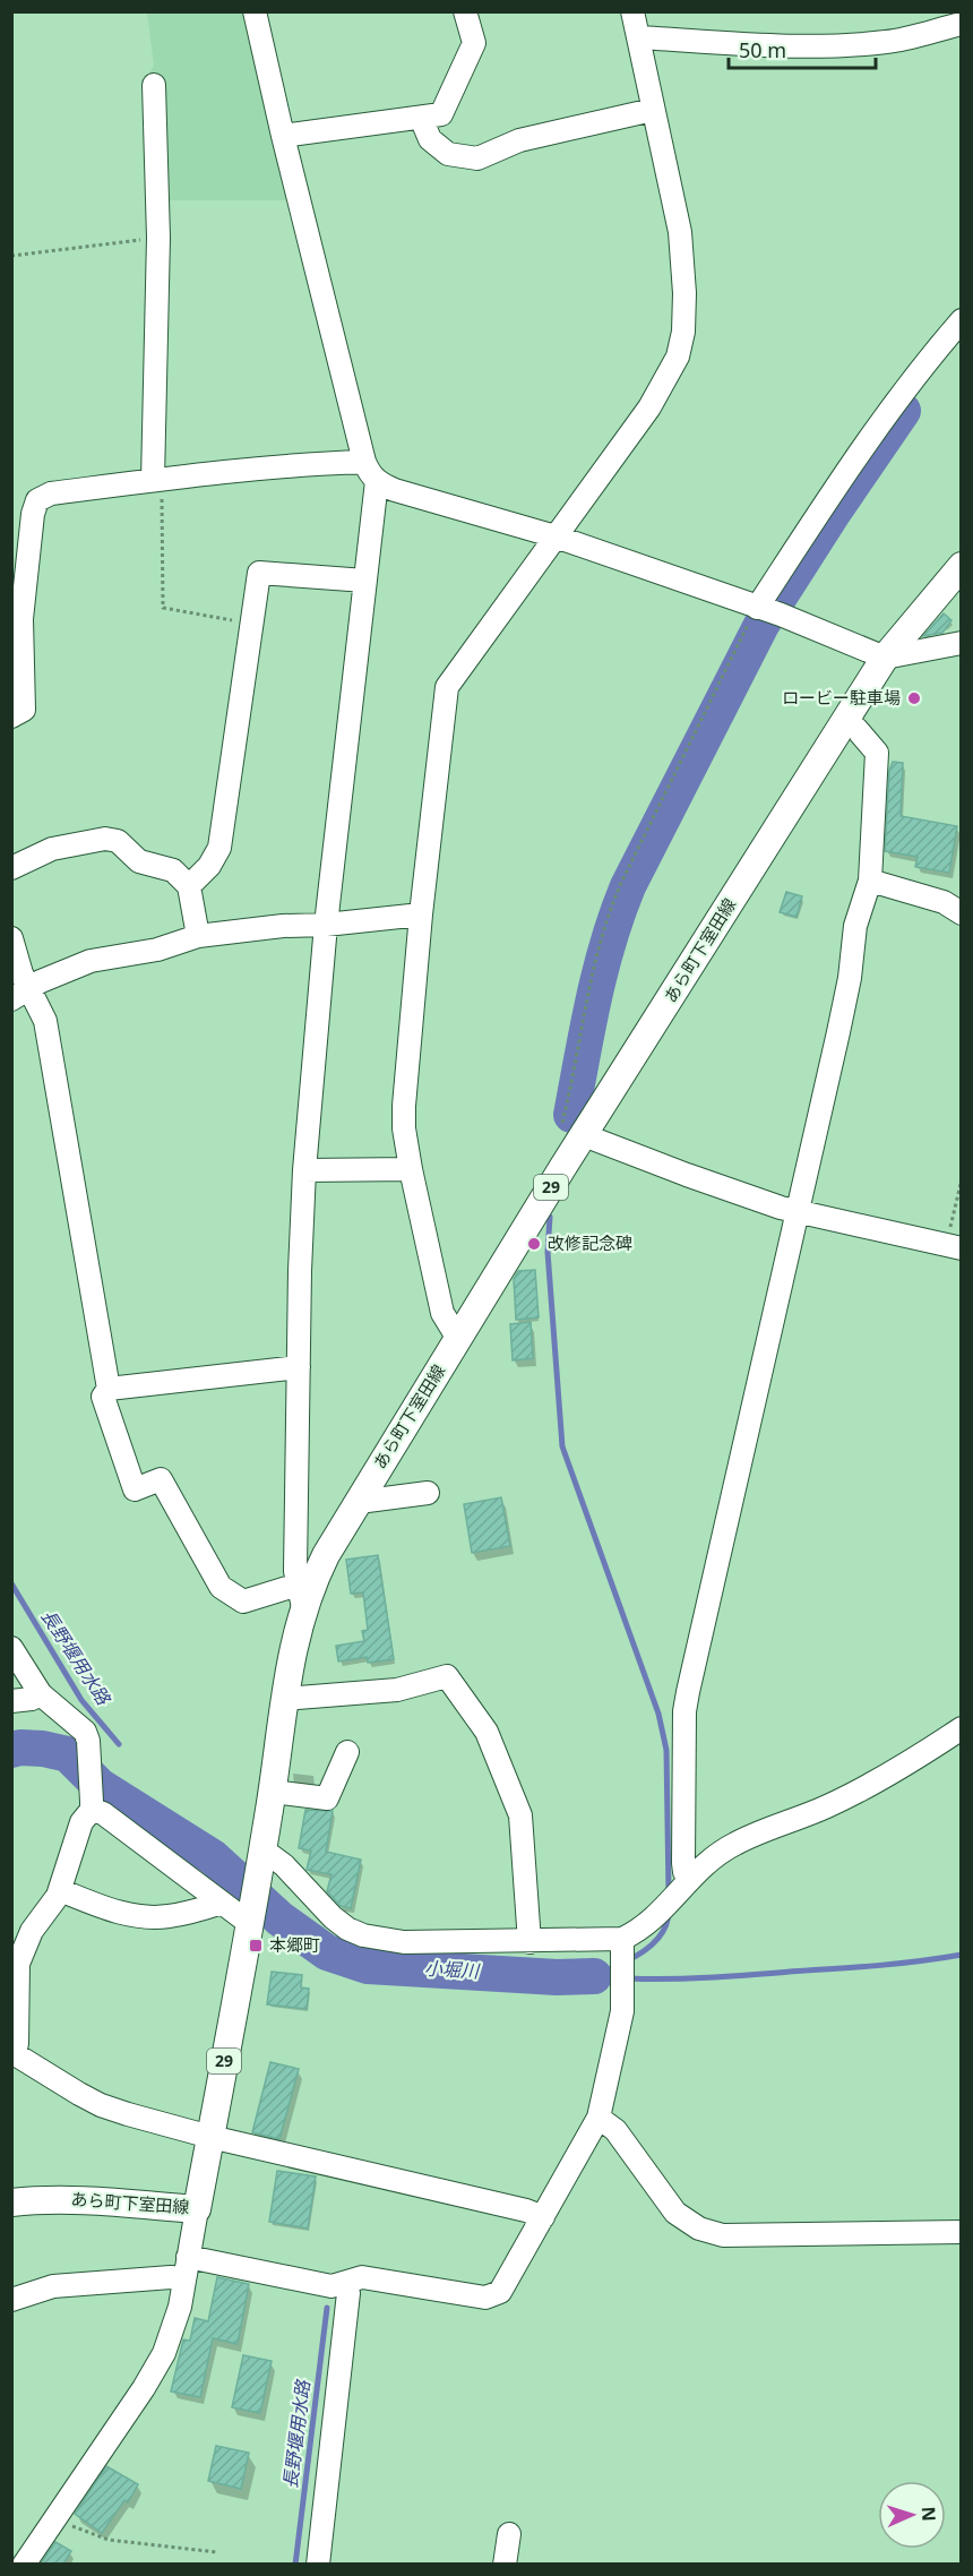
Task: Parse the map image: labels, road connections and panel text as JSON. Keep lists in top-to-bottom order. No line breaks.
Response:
{"streets":{"main road":["あら町下室田線","29"]},"water":["長野堰用水路","小堀川"],"places":{"other":["ロービー駐車場","改修記念碑"],"transit":["本郷町"]},"scale_bar":"50 m","north":"right"}
